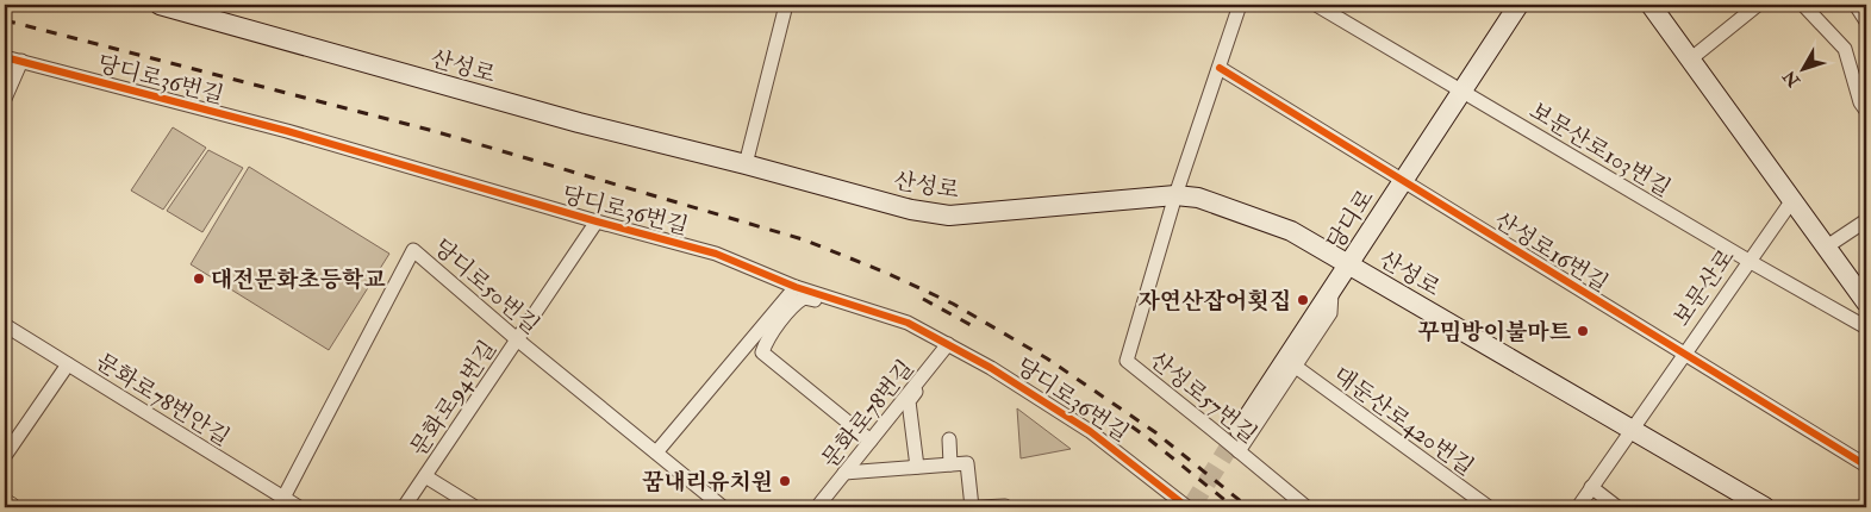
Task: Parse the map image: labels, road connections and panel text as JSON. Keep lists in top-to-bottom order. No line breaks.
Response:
{"streets":{"main road":["산성로","당디로"],"street":["당디로36번길","보문산로103번길","산성로16번길","당디로50번길","보문산로","산성로57번길","문화로94번길","문화로78번안길","문화로78번길","대둔산로420번길"]},"crossings":[["산성로","당디로"],["산성로","보문산로"],["산성로","산성로57번길"],["당디로36번길","문화로94번길"],["당디로36번길","문화로78번길"],["보문산로103번길","당디로"],["보문산로103번길","보문산로"],["당디로","산성로16번길"],["당디로","산성로57번길"],["산성로16번길","보문산로"],["당디로50번길","문화로94번길"],["당디로50번길","문화로78번안길"]],"places":["대전문화초등학교","자연산잡어횟집","꾸밈방이불마트","꿈내리유치원"],"north":"bottom left"}
